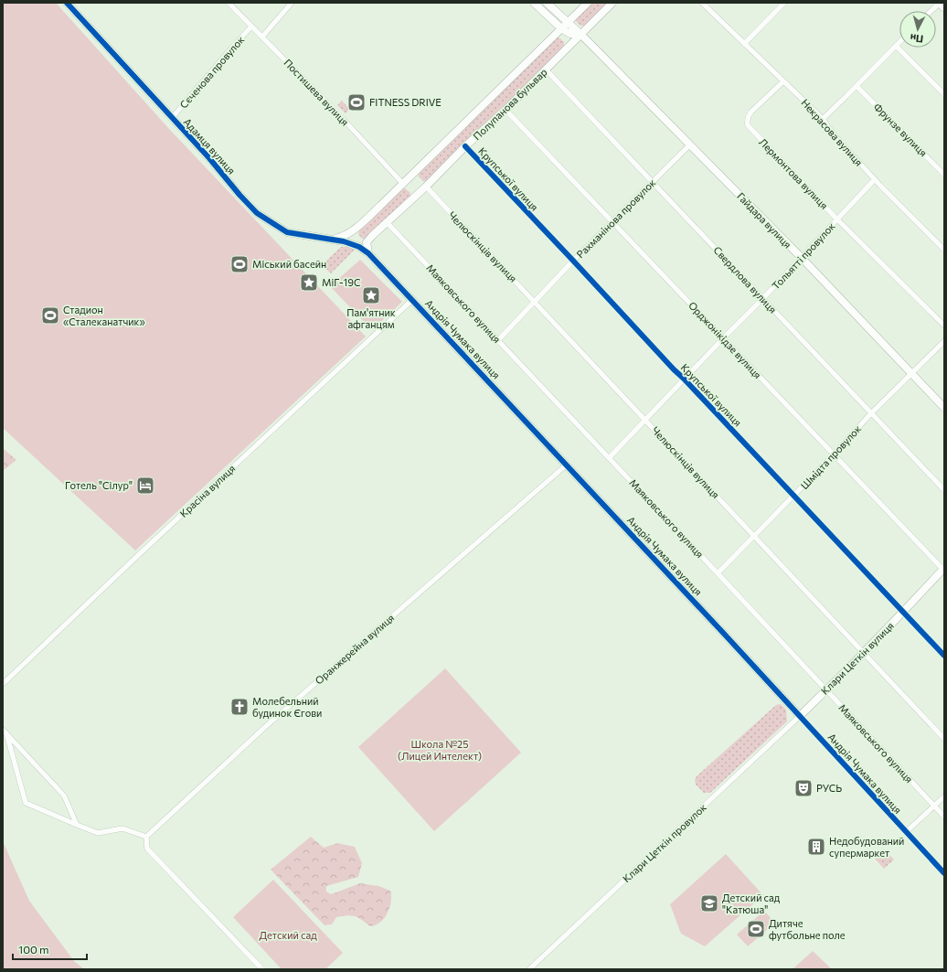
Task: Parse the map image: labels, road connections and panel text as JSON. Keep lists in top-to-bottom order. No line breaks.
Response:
{"streets":{"street":["Сєченова провулок","Постишева вулиця","Полупанова бульвар","Фрунзе вулиця","Некрасова вулиця","Адамця вулиця","Лермонтова вулиця","Крупської вулиця","Рахманінова провулок","Гайдара вулиця","Челюскінців вулиця","Тольятті провулок","Свердлова вулиця","Маяковського вулиця","Андрія Чумака вулиця","Орджонікідзе вулиця","Шмідта провулок","Красіна вулиця","Оранжерейна вулиця","Клари Цеткін вулиця","Клари Цеткін провулок"]},"crossings":[["Сєченова провулок","Постишева вулиця"],["Сєченова провулок","Адамця вулиця"],["Постишева вулиця","Полупанова бульвар"],["Полупанова бульвар","Адамця вулиця"],["Полупанова бульвар","Крупської вулиця"],["Полупанова бульвар","Гайдара вулиця"],["Полупанова бульвар","Челюскінців вулиця"],["Полупанова бульвар","Свердлова вулиця"],["Полупанова бульвар","Маяковського вулиця"],["Полупанова бульвар","Андрія Чумака вулиця"],["Полупанова бульвар","Орджонікідзе вулиця"],["Некрасова вулиця","Лермонтова вулиця"],["Некрасова вулиця","Тольятті провулок"],["Адамця вулиця","Андрія Чумака вулиця"],["Лермонтова вулиця","Тольятті провулок"],["Крупської вулиця","Рахманінова провулок"],["Крупської вулиця","Тольятті провулок"],["Крупської вулиця","Шмідта провулок"],["Крупської вулиця","Клари Цеткін вулиця"],["Рахманінова провулок","Гайдара вулиця"],["Рахманінова провулок","Челюскінців вулиця"],["Рахманінова провулок","Свердлова вулиця"],["Рахманінова провулок","Маяковського вулиця"],["Рахманінова провулок","Орджонікідзе вулиця"],["Гайдара вулиця","Тольятті провулок"],["Гайдара вулиця","Шмідта провулок"],["Челюскінців вулиця","Тольятті провулок"],["Челюскінців вулиця","Шмідта провулок"],["Челюскінців вулиця","Клари Цеткін вулиця"],["Тольятті провулок","Свердлова вулиця"],["Тольятті провулок","Маяковського вулиця"],["Тольятті провулок","Орджонікідзе вулиця"],["Свердлова вулиця","Шмідта провулок"],["Маяковського вулиця","Шмідта провулок"],["Маяковського вулиця","Клари Цеткін вулиця"],["Андрія Чумака вулиця","Красіна вулиця"],["Андрія Чумака вулиця","Оранжерейна вулиця"],["Андрія Чумака вулиця","Клари Цеткін вулиця"],["Андрія Чумака вулиця","Клари Цеткін провулок"],["Орджонікідзе вулиця","Шмідта провулок"],["Орджонікідзе вулиця","Клари Цеткін вулиця"],["Клари Цеткін вулиця","Клари Цеткін провулок"]],"parks":["Школа №25 (Лицей Интелект)","Детский сад"],"places":{"sports":["FITNESS DRIVE","Міський басейн","Стадион «Сталеканатчик»","Дитяче футбольне поле"],"place":["МіГ-19С","Пам'ятник афганцям"],"hotel":["Готель \"Сілур\""],"church":["Молебельний будинок Єгови"],"theatre":["РУСЬ"],"building":["Недобудований супермаркет"],"school or university":["Детский сад \"Катюша\""]},"scale_bar":"100 m","north":"bottom"}
